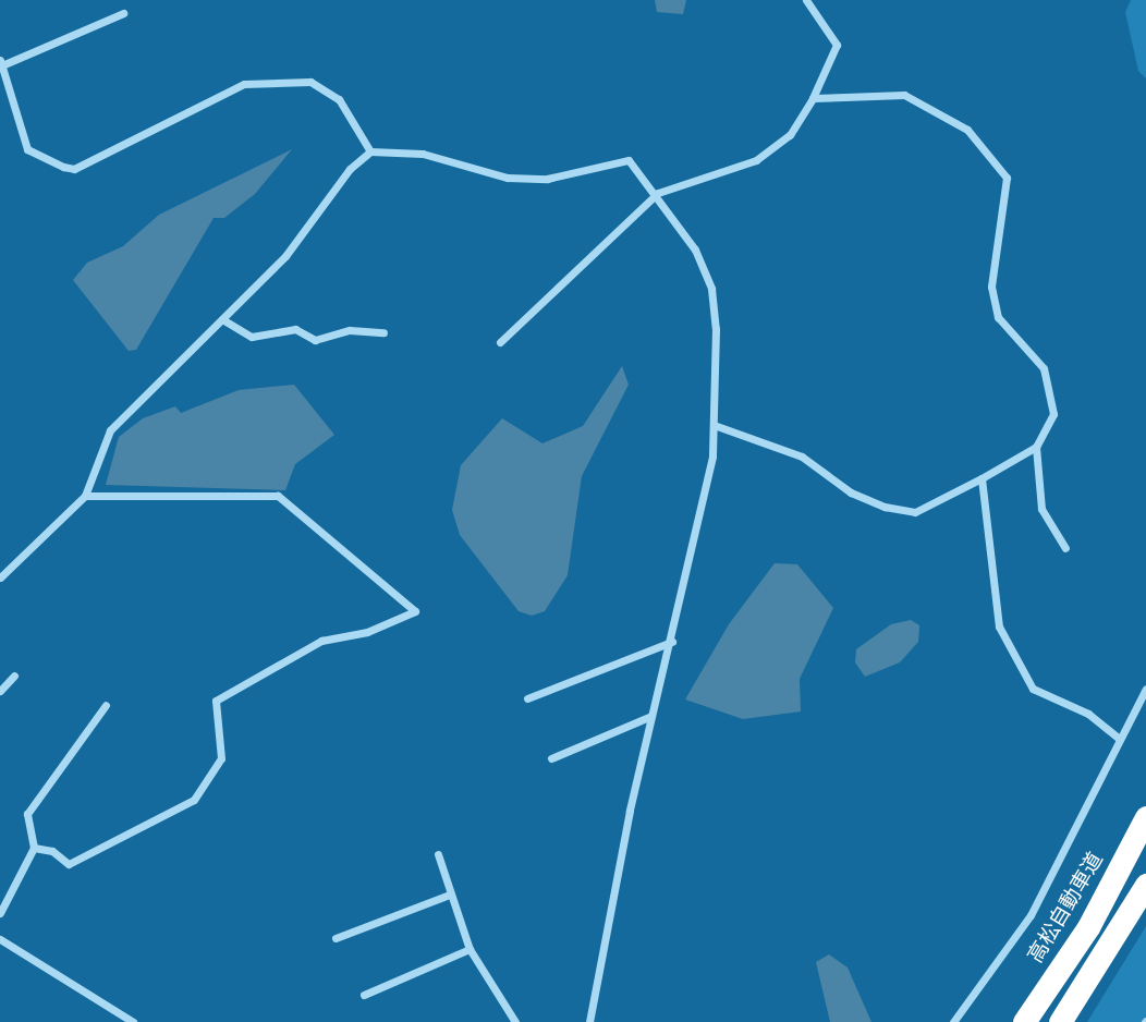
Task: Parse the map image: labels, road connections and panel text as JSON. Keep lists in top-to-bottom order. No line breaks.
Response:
{"streets":{"highway":["高松自動車道"]}}
